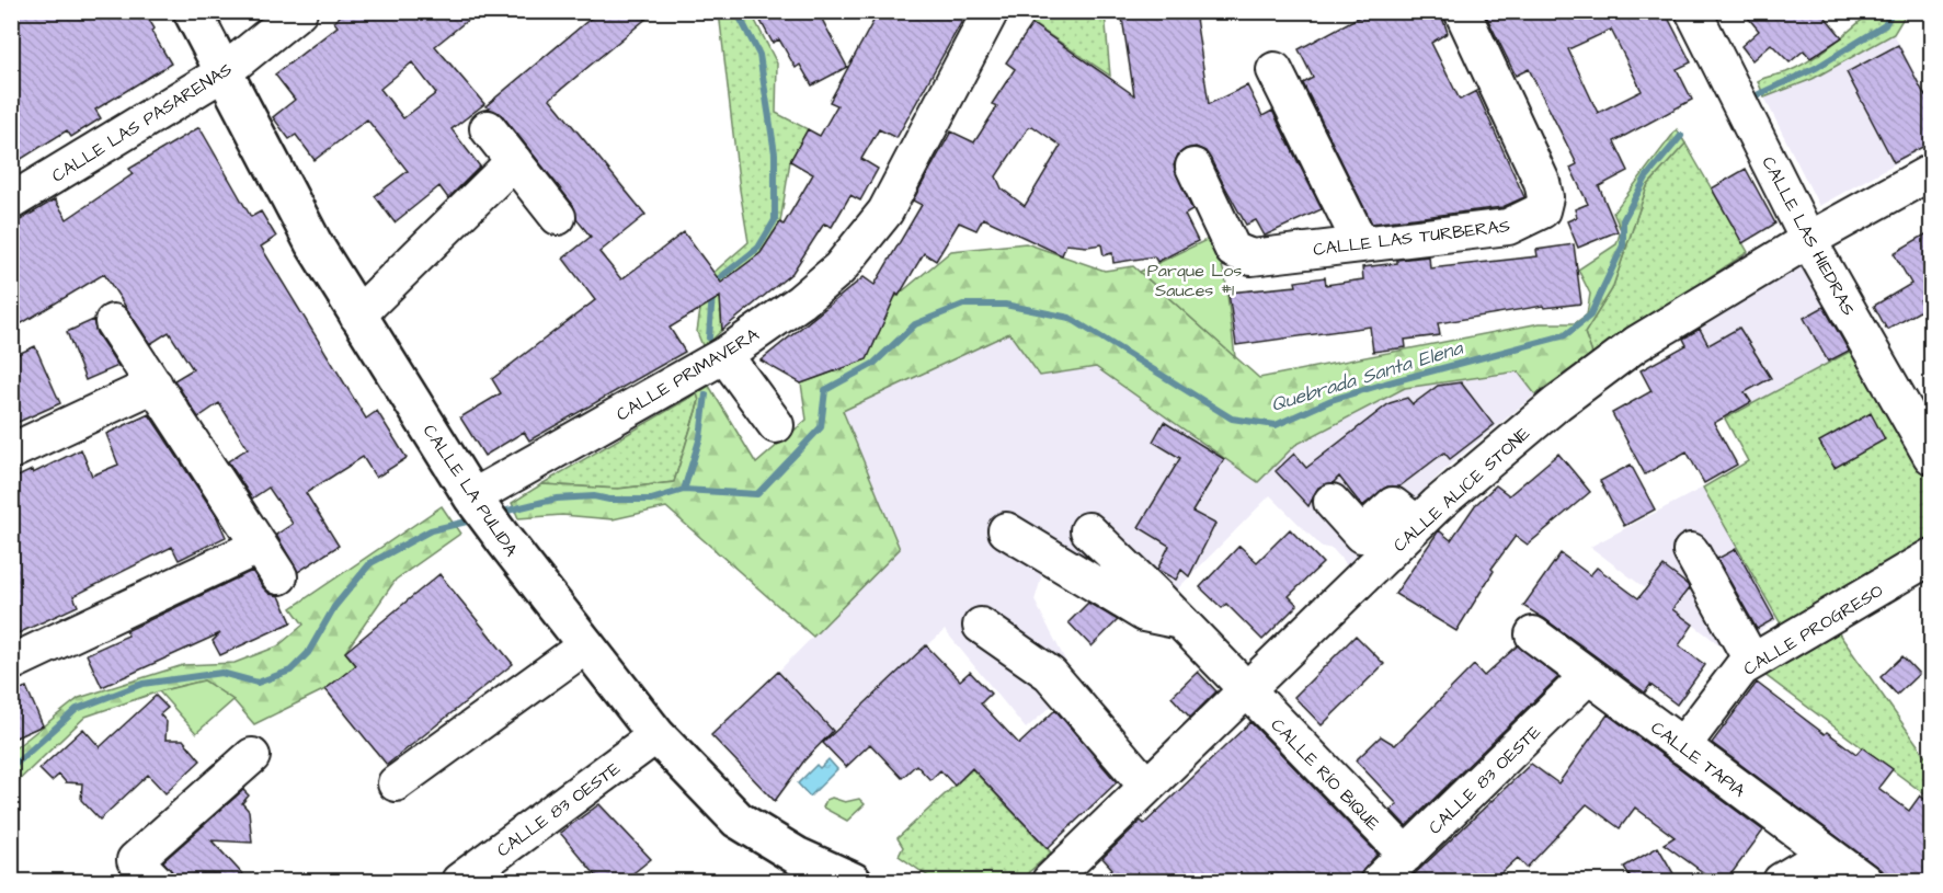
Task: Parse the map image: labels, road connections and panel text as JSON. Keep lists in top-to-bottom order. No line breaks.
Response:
{"streets":{"main road":["CALLE LA PULIDA"],"street":["CALLE LAS PASARENAS","CALLE LAS HIEDRAS","CALLE LAS TURBERAS","CALLE PRIMAVERA","CALLE ALICE STONE","CALLE PROGRESO","CALLE TAPIA","CALLE RÍO BIQUE","CALLE 83 OESTE"]},"crossings":[["CALLE LAS PASARENAS","CALLE LA PULIDA"],["CALLE LAS HIEDRAS","CALLE ALICE STONE"],["CALLE PRIMAVERA","CALLE LA PULIDA"],["CALLE ALICE STONE","CALLE RÍO BIQUE"],["CALLE LA PULIDA","CALLE 83 OESTE"],["CALLE PROGRESO","CALLE TAPIA"],["CALLE TAPIA","CALLE 83 OESTE"],["CALLE RÍO BIQUE","CALLE 83 OESTE"]],"water":["Quebrada Santa Elena"],"parks":["Parque Los Sauces #1"]}
